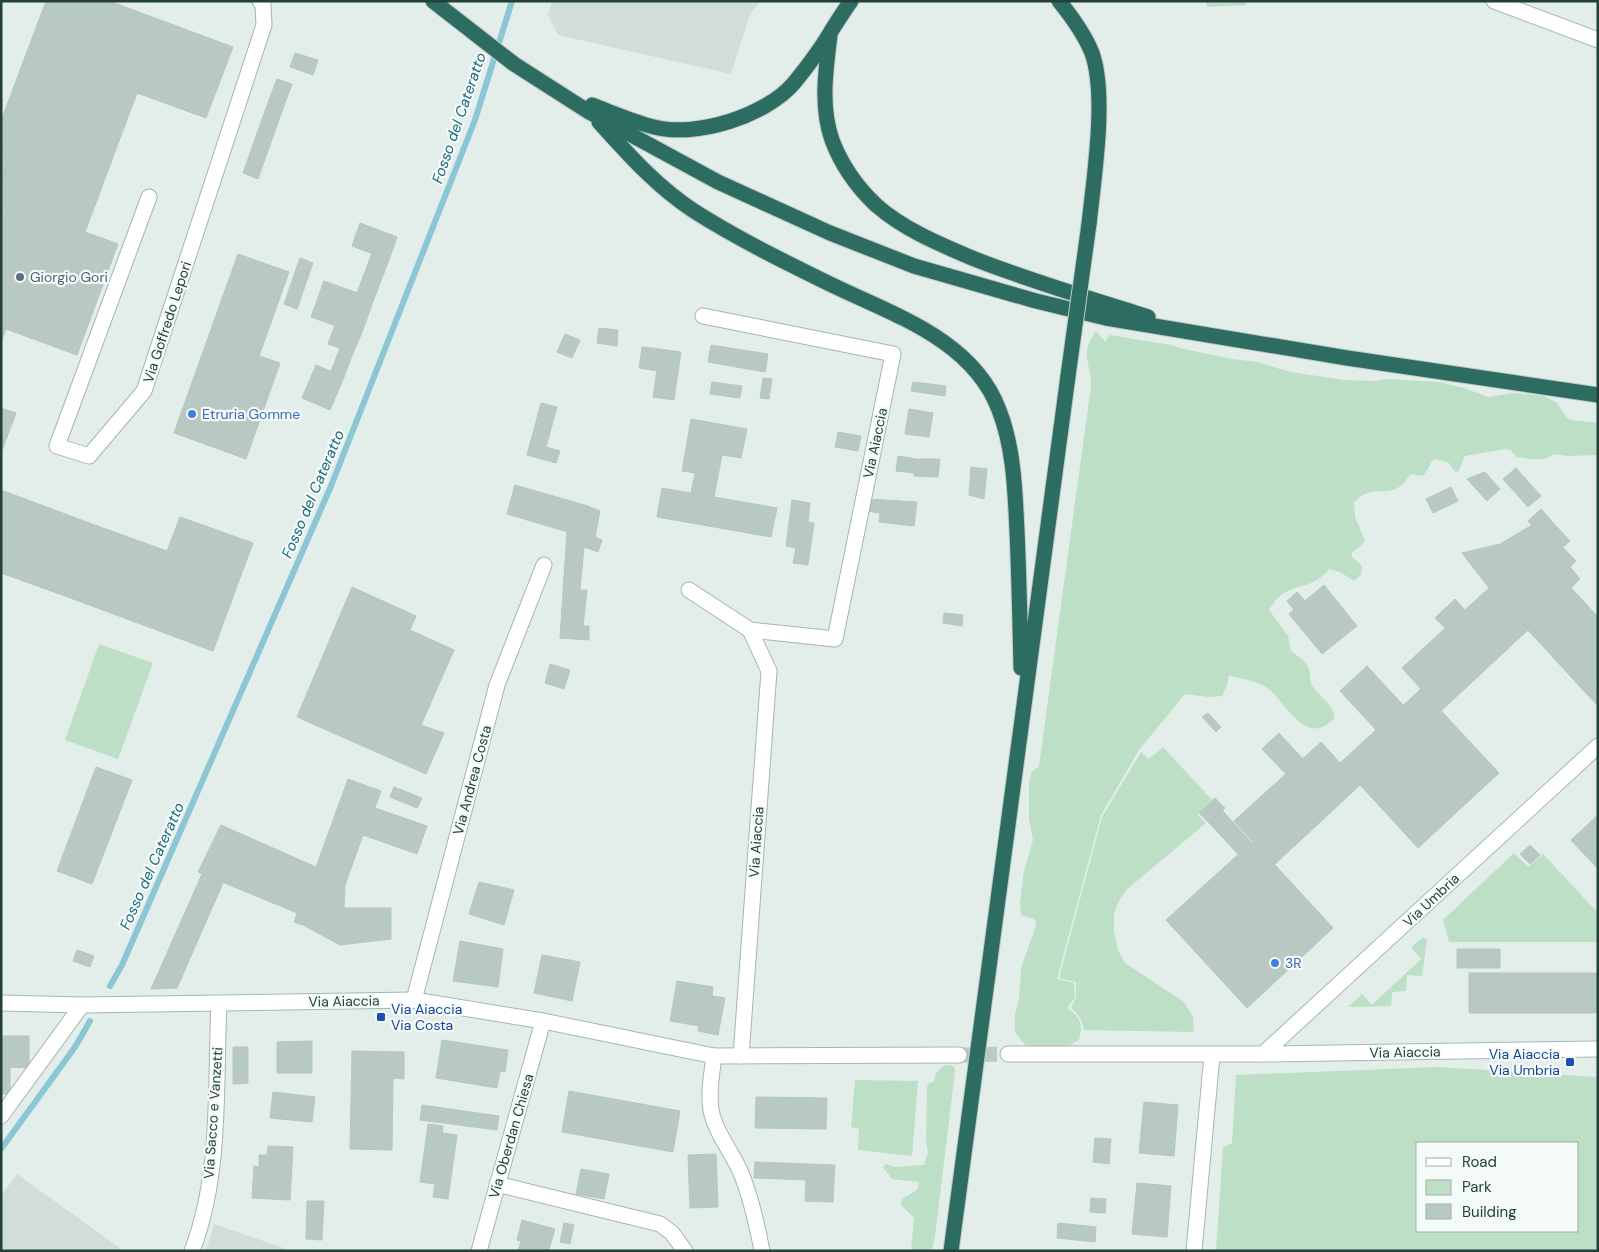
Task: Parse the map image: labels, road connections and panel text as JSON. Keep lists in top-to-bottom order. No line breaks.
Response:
{"streets":{"street":["Via Goffredo Lepori","Via Aiaccia","Via Andrea Costa","Via Umbria","Via Sacco e Vanzetti","Via Oberdan Chiesa"]},"crossings":[["Via Aiaccia","Via Andrea Costa"],["Via Aiaccia","Via Umbria"],["Via Aiaccia","Via Sacco e Vanzetti"],["Via Aiaccia","Via Oberdan Chiesa"]],"water":["Fosso del Cateratto"],"places":{"other":["Giorgio Gori","Etruria Gomme","3R"],"transit":["Via Aiaccia Via Costa","Via Aiaccia Via Umbria"]},"legend":["Road","Park","Building"]}
